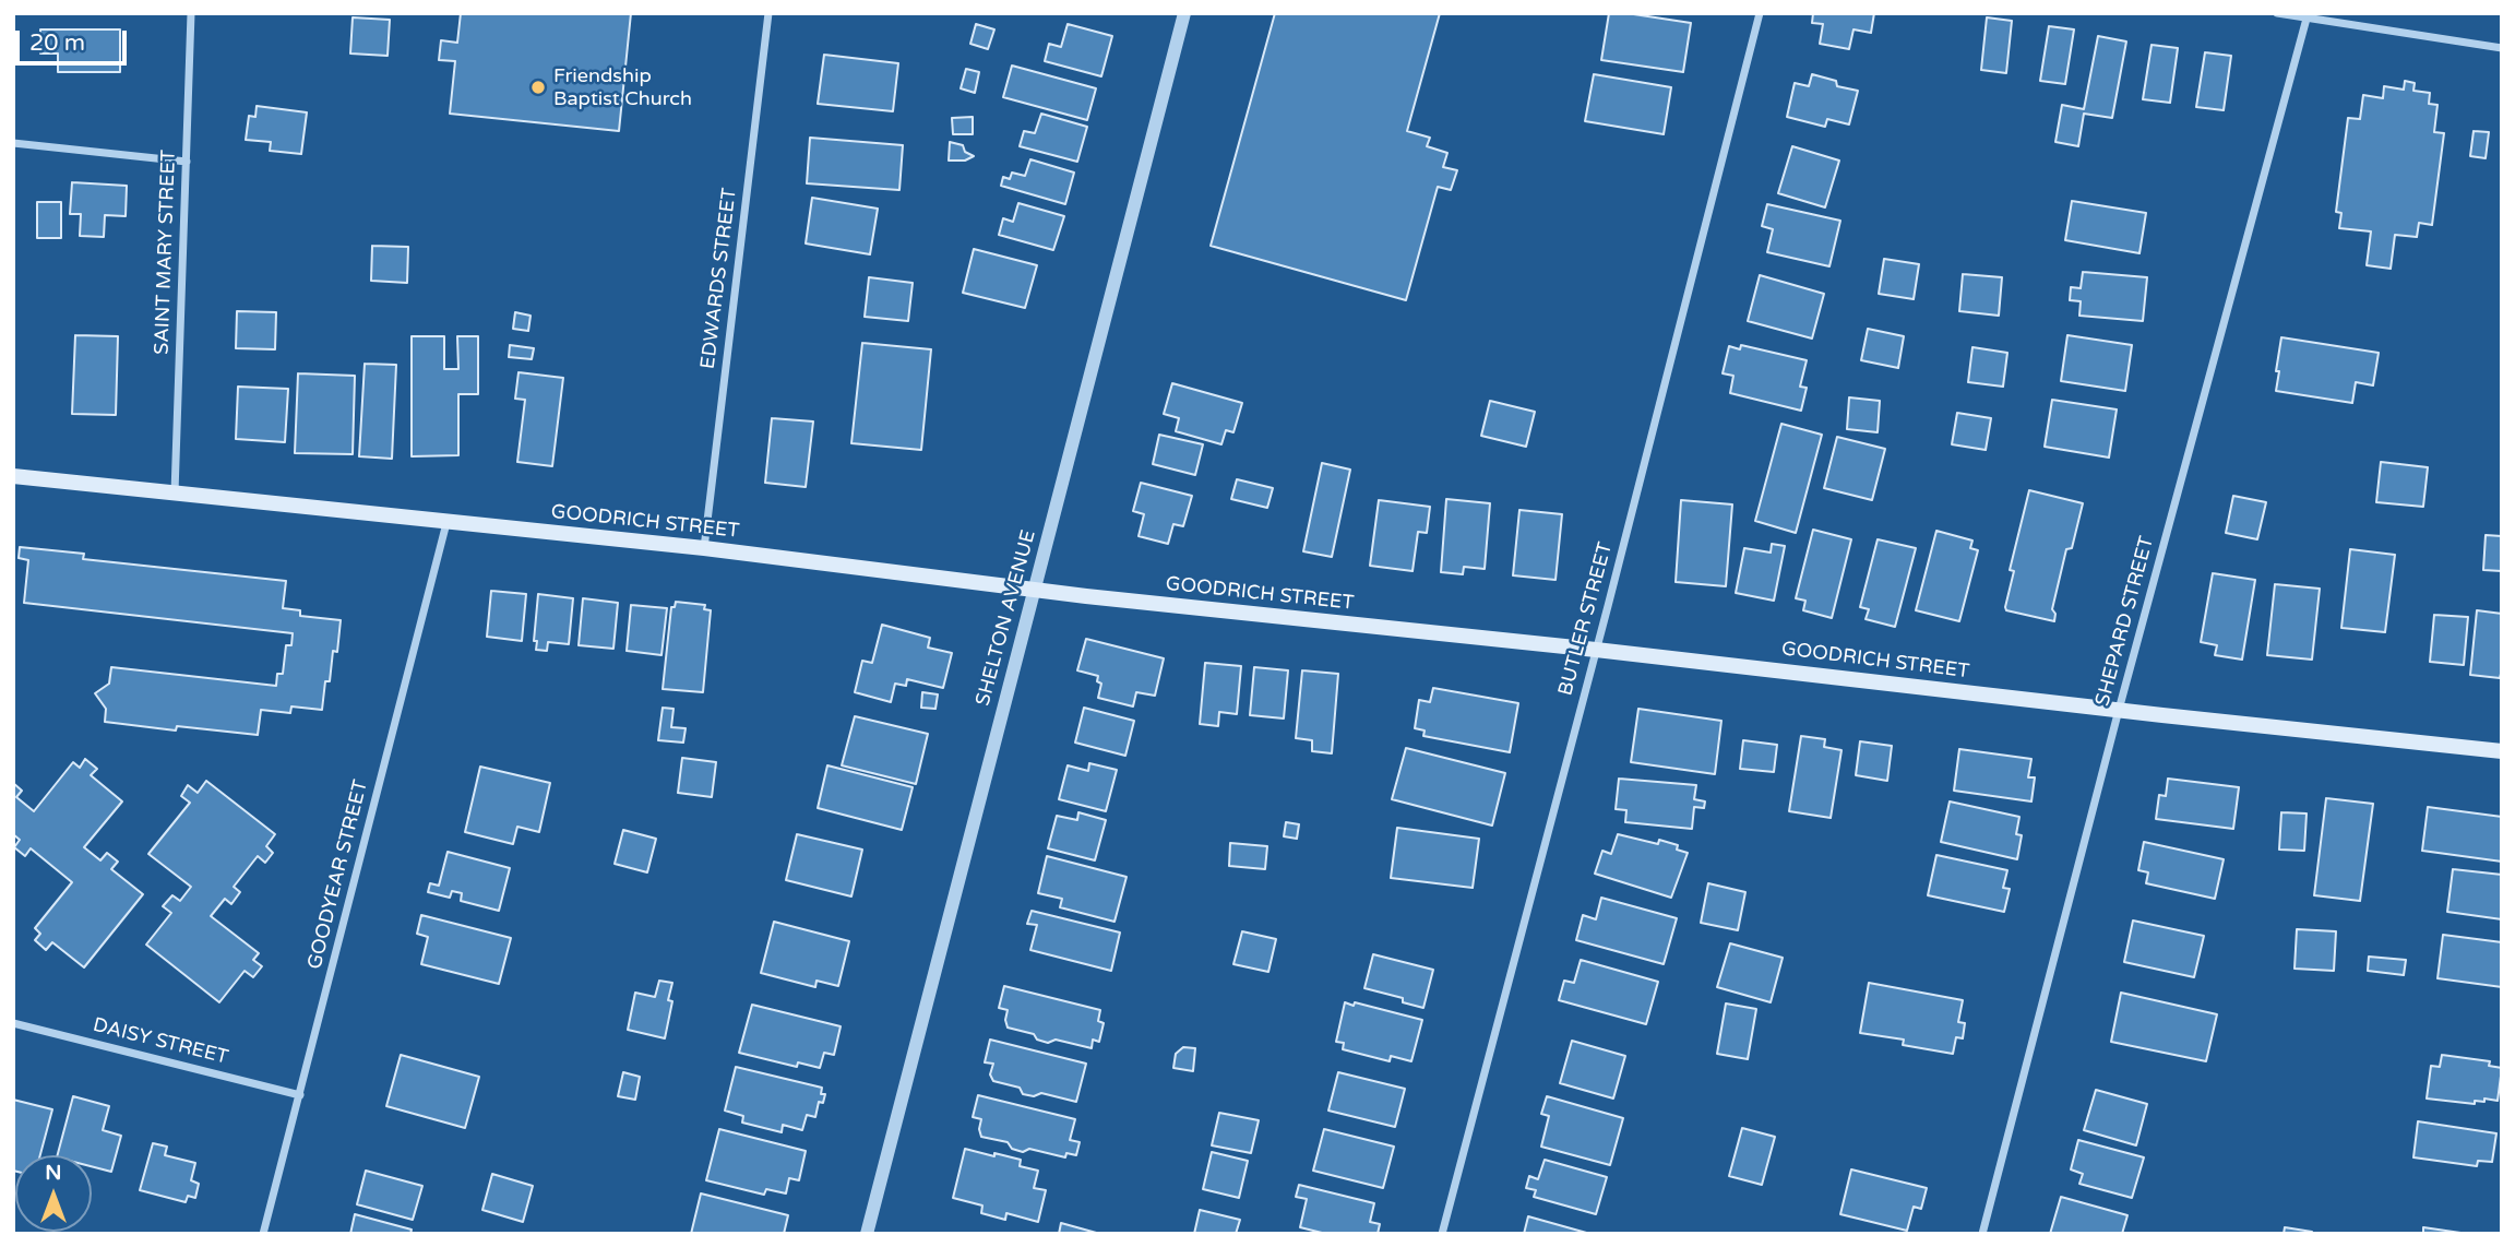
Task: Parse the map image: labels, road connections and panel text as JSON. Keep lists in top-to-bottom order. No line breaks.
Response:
{"streets":{"main road":["GOODRICH STREET"],"street":["SAINT MARY STREET","EDWARDS STREET","SHELTON AVENUE","BUTLER STREET","SHEPARD STREET","GOODYEAR STREET","DAISY STREET"]},"crossings":[["SAINT MARY STREET","GOODRICH STREET"],["EDWARDS STREET","GOODRICH STREET"],["GOODRICH STREET","SHELTON AVENUE"],["GOODRICH STREET","BUTLER STREET"],["GOODRICH STREET","SHEPARD STREET"],["GOODRICH STREET","GOODYEAR STREET"],["GOODYEAR STREET","DAISY STREET"]],"places":["Friendship Baptist Church"],"scale_bar":"20 m","north":"top"}
